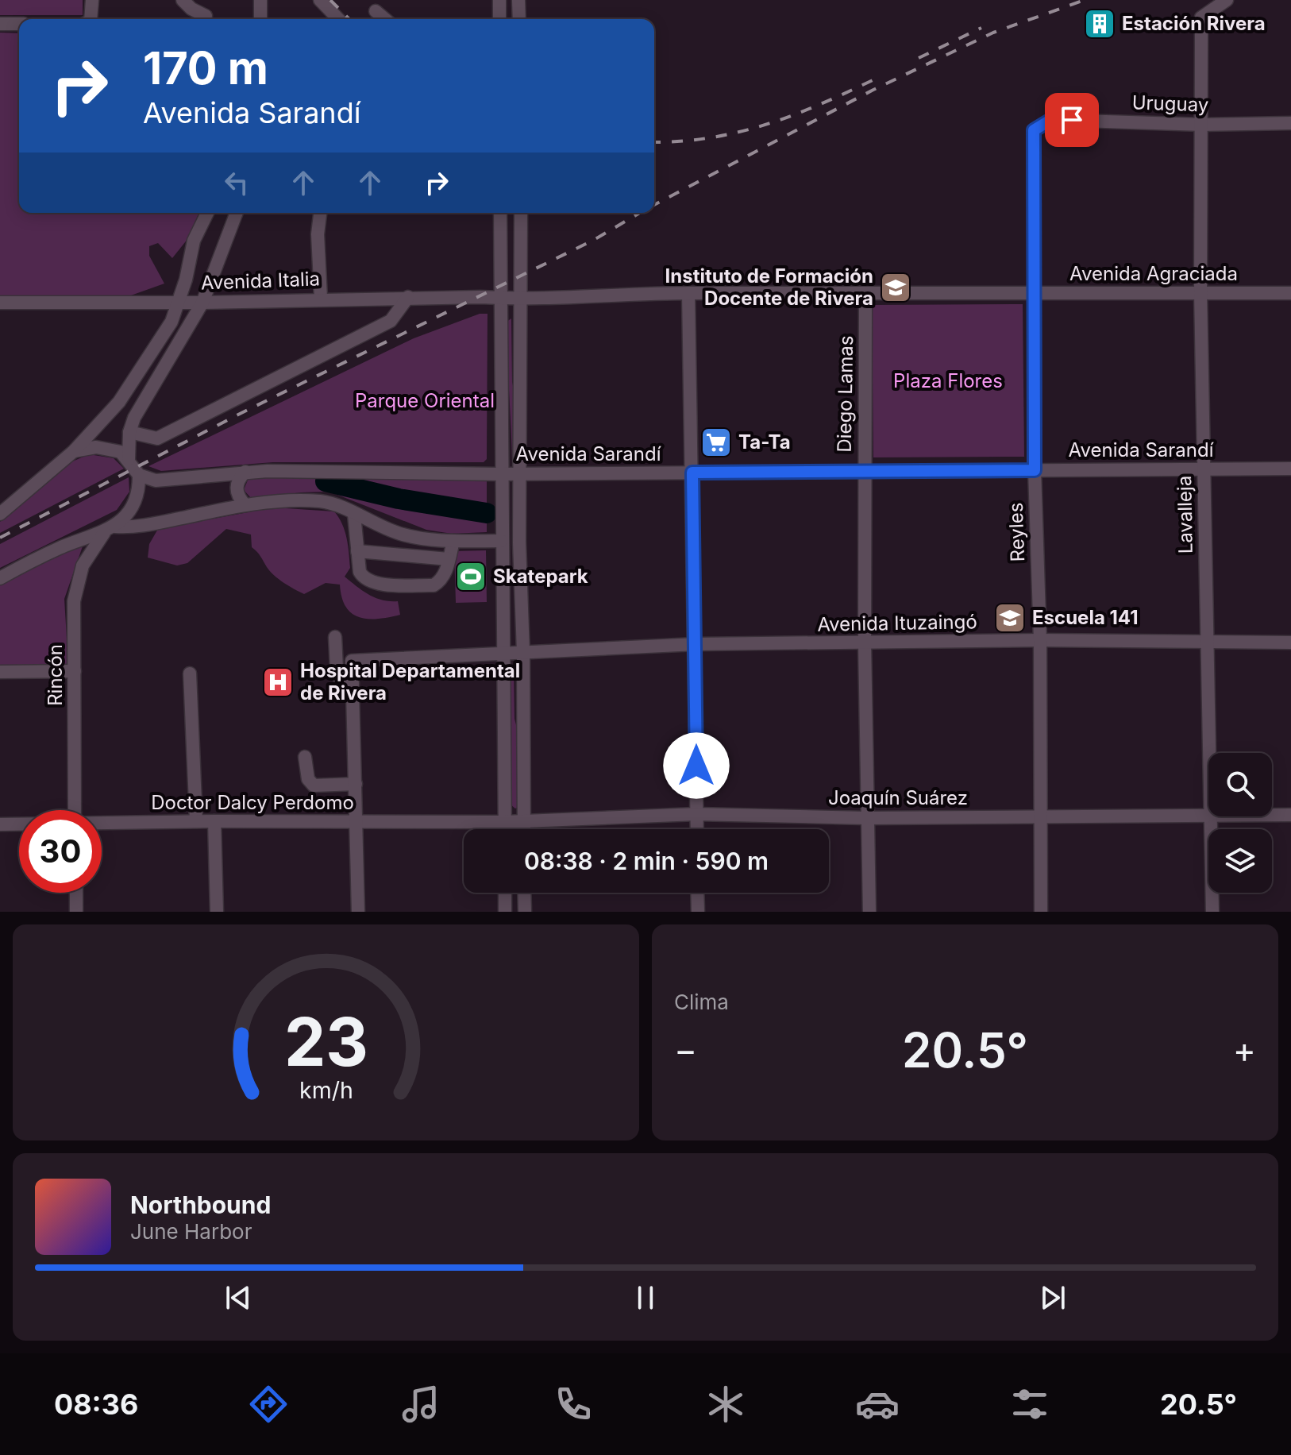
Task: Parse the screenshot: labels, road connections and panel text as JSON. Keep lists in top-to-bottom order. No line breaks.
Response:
{"streets":{"street":["Uruguay","Avenida Agraciada","Avenida Italia","Diego Lamas","Avenida Sarandí","Lavalleja","Reyles","Avenida Ituzaingó","Rincón","Joaquín Suárez","Doctor Dalcy Perdomo"]},"crossings":[["Uruguay","Lavalleja"],["Uruguay","Reyles"],["Avenida Agraciada","Avenida Italia"],["Avenida Agraciada","Diego Lamas"],["Avenida Agraciada","Lavalleja"],["Avenida Agraciada","Reyles"],["Diego Lamas","Avenida Sarandí"],["Diego Lamas","Avenida Ituzaingó"],["Diego Lamas","Joaquín Suárez"],["Avenida Sarandí","Lavalleja"],["Avenida Sarandí","Reyles"],["Avenida Sarandí","Rincón"],["Lavalleja","Avenida Ituzaingó"],["Reyles","Avenida Ituzaingó"],["Reyles","Joaquín Suárez"],["Joaquín Suárez","Doctor Dalcy Perdomo"]],"parks":["Plaza Flores","Parque Oriental"],"places":{"building":["Estación Rivera"],"school or university":["Instituto de Formación Docente de Rivera","Escuela 141"],"supermarket":["Ta-Ta"],"sports":["Skatepark"],"hospital":["Hospital Departamental de Rivera"]},"page":{"turn":["170 m","Avenida Sarandí"],"limit":"30","trip":"08:38 · 2 min · 590 m","tile":"Clima","heat":["−","20.5°","+"],"song":["Northbound","June Harbor"],"tabs":["08:36","20.5°"],"gauge":["23","km/h"]}}
